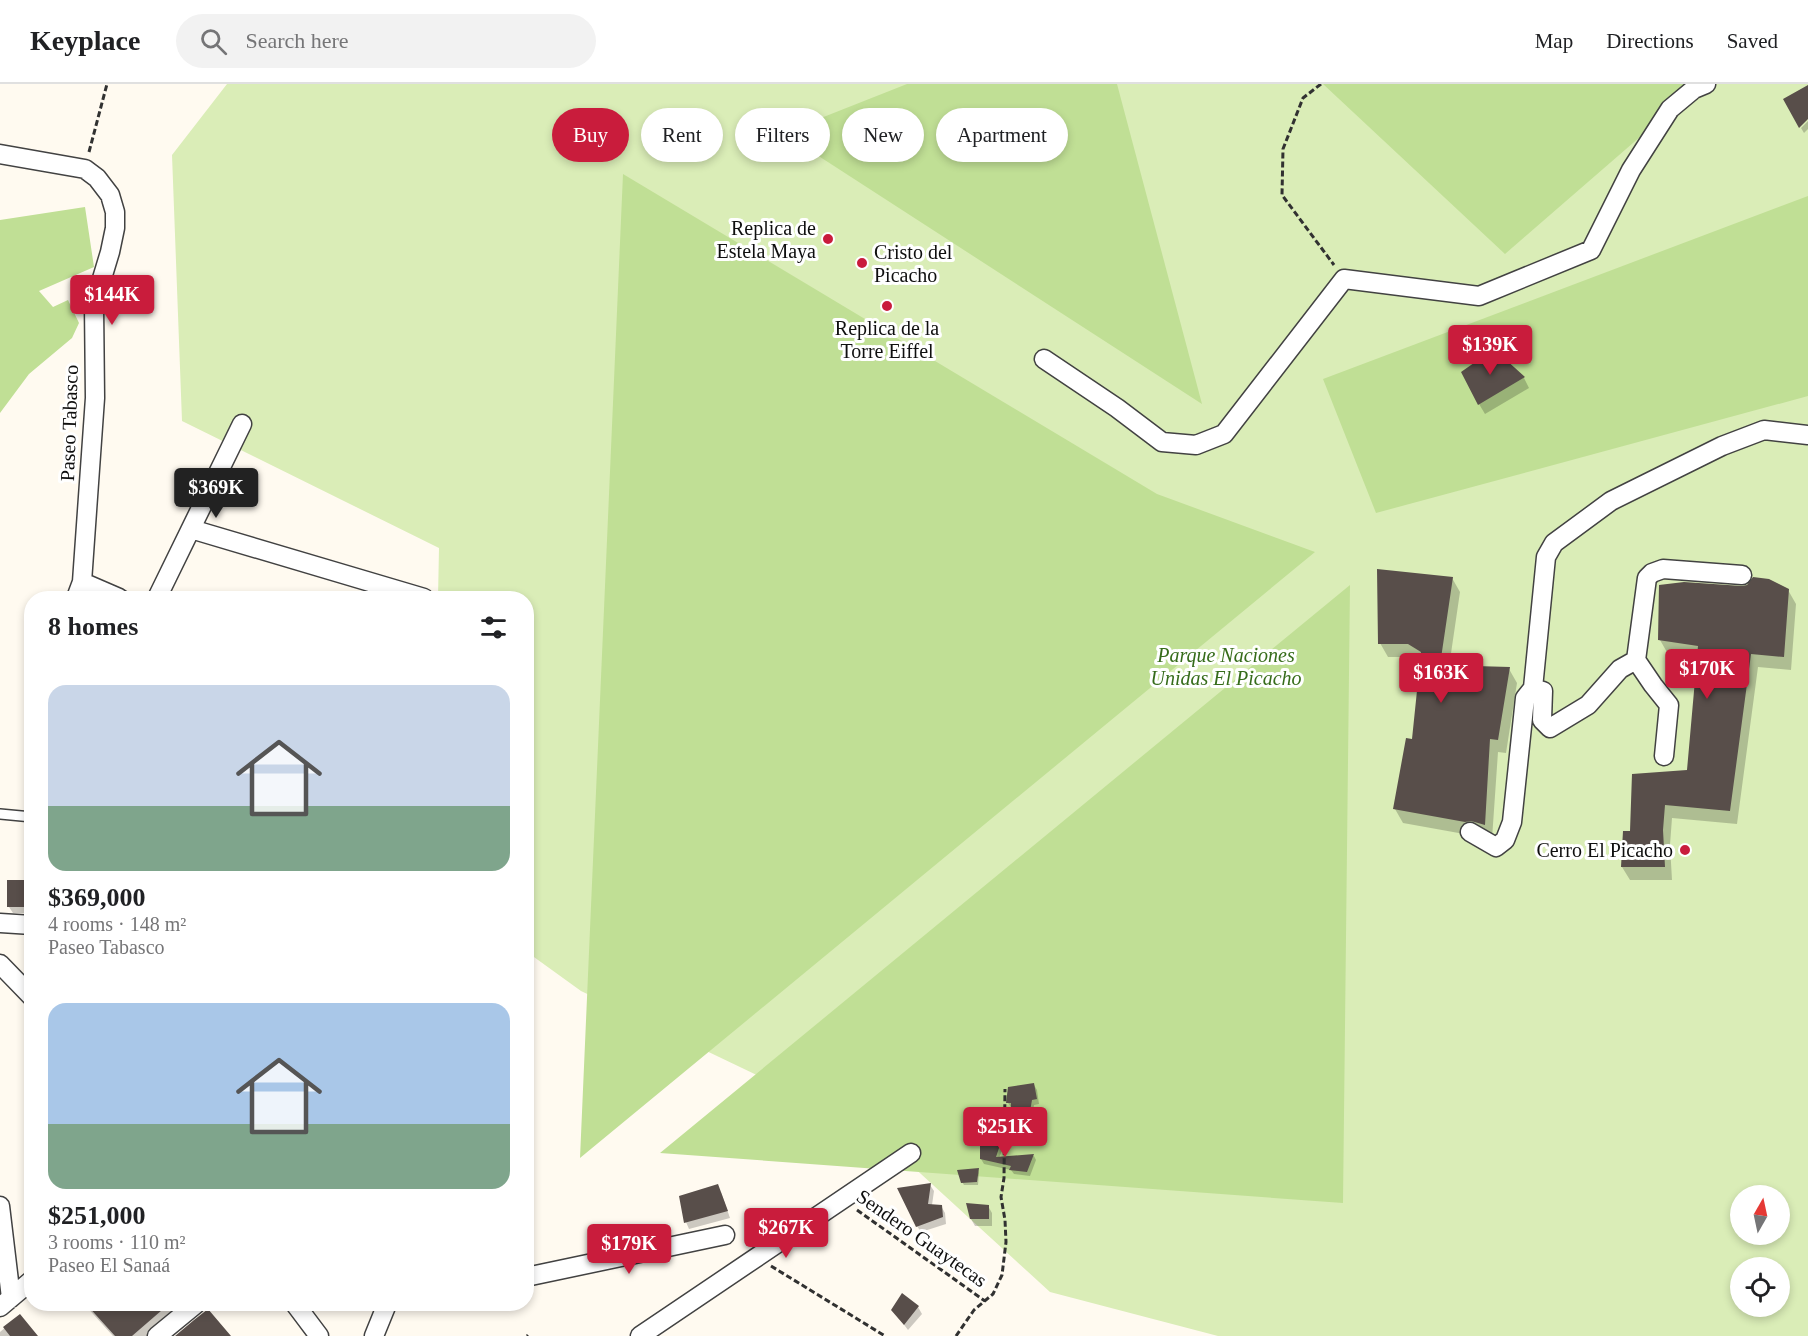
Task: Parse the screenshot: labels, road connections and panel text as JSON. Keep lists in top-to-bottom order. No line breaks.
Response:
{"streets":{"street":["Paseo Tabasco"],"path":["Sendero Guaytecas"]},"parks":["Parque Naciones Unidas El Picacho"],"places":["Replica de Estela Maya","Cristo del Picacho","Replica de la Torre Eiffel","Cerro El Picacho"],"north":"top","page":{"header":"Keyplace","search":"Search here","nav":["Map","Directions","Saved"],"chip":["Buy","Rent","Filters","New","Apartment"],"price":["$144K","$139K","$369K","$170K","$163K","$251K","$267K","$179K"],"heading":"8 homes","list":[{"name":"$369,000","note":"4 rooms · 148 m² · Paseo Tabasco"},{"name":"$251,000","note":"3 rooms · 110 m² · Paseo El Sanaá"}]}}
